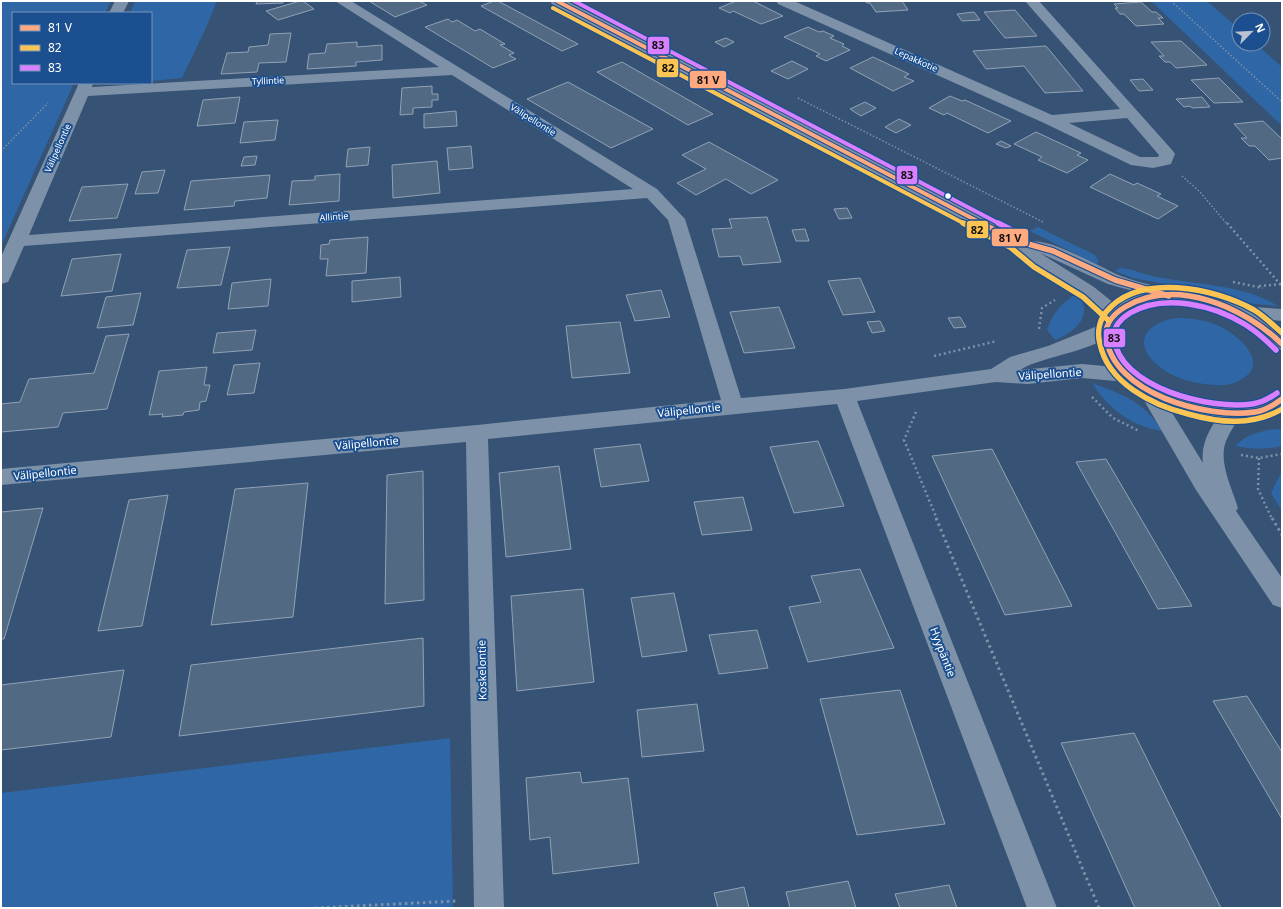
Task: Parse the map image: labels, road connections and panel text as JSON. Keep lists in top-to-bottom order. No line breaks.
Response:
{"streets":{"street":["Lepakkotie","Tyllintie","Välipellontie","Allintie","Hyypäntie","Koskelontie"]},"crossings":[["Tyllintie","Välipellontie"],["Välipellontie","Allintie"],["Välipellontie","Hyypäntie"],["Välipellontie","Koskelontie"]],"lines":["transit line 83","transit line 82"],"legend":["81 V","82","83"],"north":"top right"}
